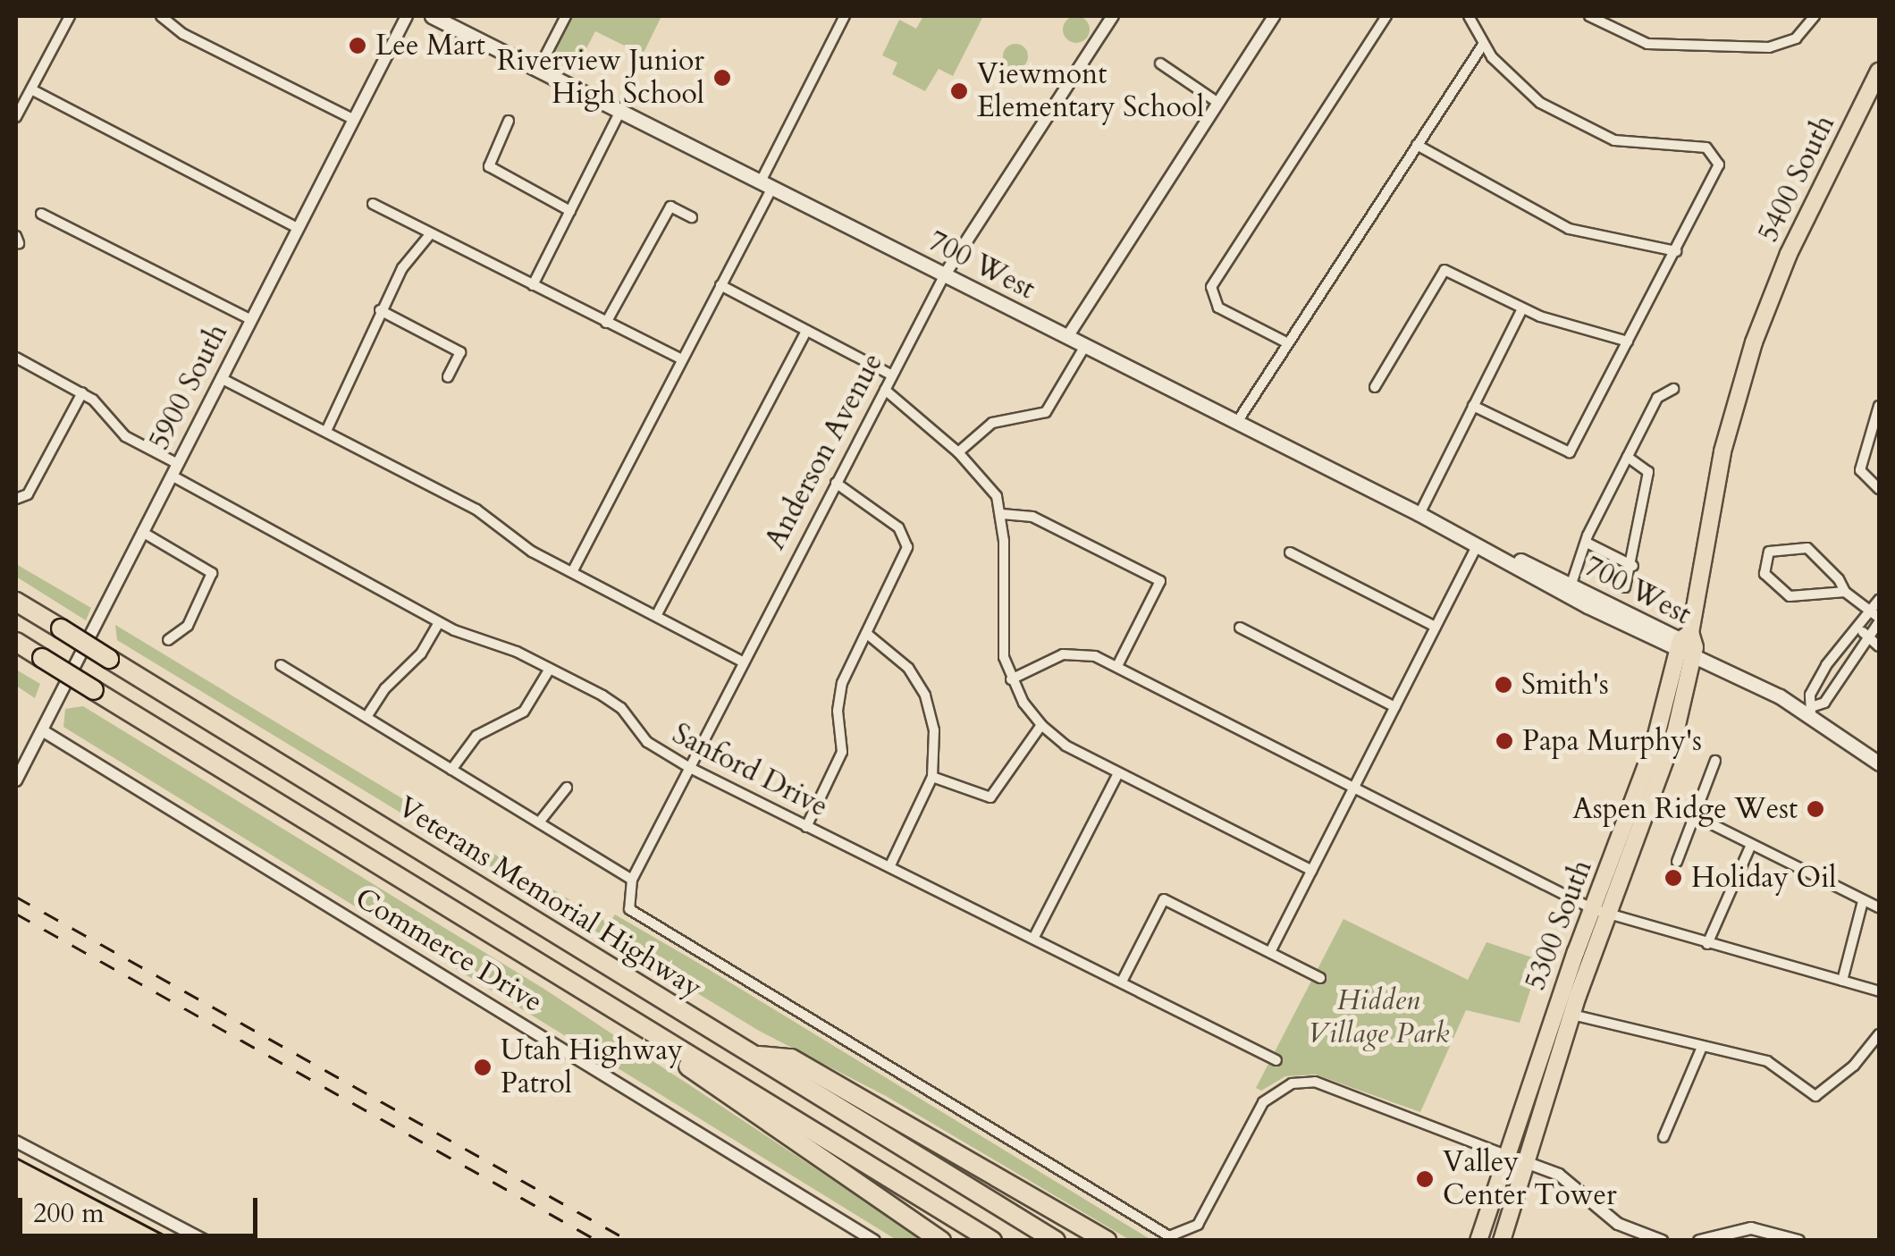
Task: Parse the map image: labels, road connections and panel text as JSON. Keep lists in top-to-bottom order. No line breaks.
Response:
{"streets":{"highway":["Veterans Memorial Highway"],"main road":["5400 South","700 West","5300 South"],"street":["5900 South","Anderson Avenue","Sanford Drive","Commerce Drive"]},"crossings":[["5400 South","5300 South"],["700 West","Anderson Avenue"],["700 West","5300 South"],["5900 South","Sanford Drive"],["5900 South","Commerce Drive"],["Anderson Avenue","Sanford Drive"]],"parks":["Hidden Village Park"],"places":["Lee Mart","Riverview Junior High School","Viewmont Elementary School","Smith's","Papa Murphy's","Aspen Ridge West","Holiday Oil","Utah Highway Patrol","Valley Center Tower"],"scale_bar":"200 m"}
